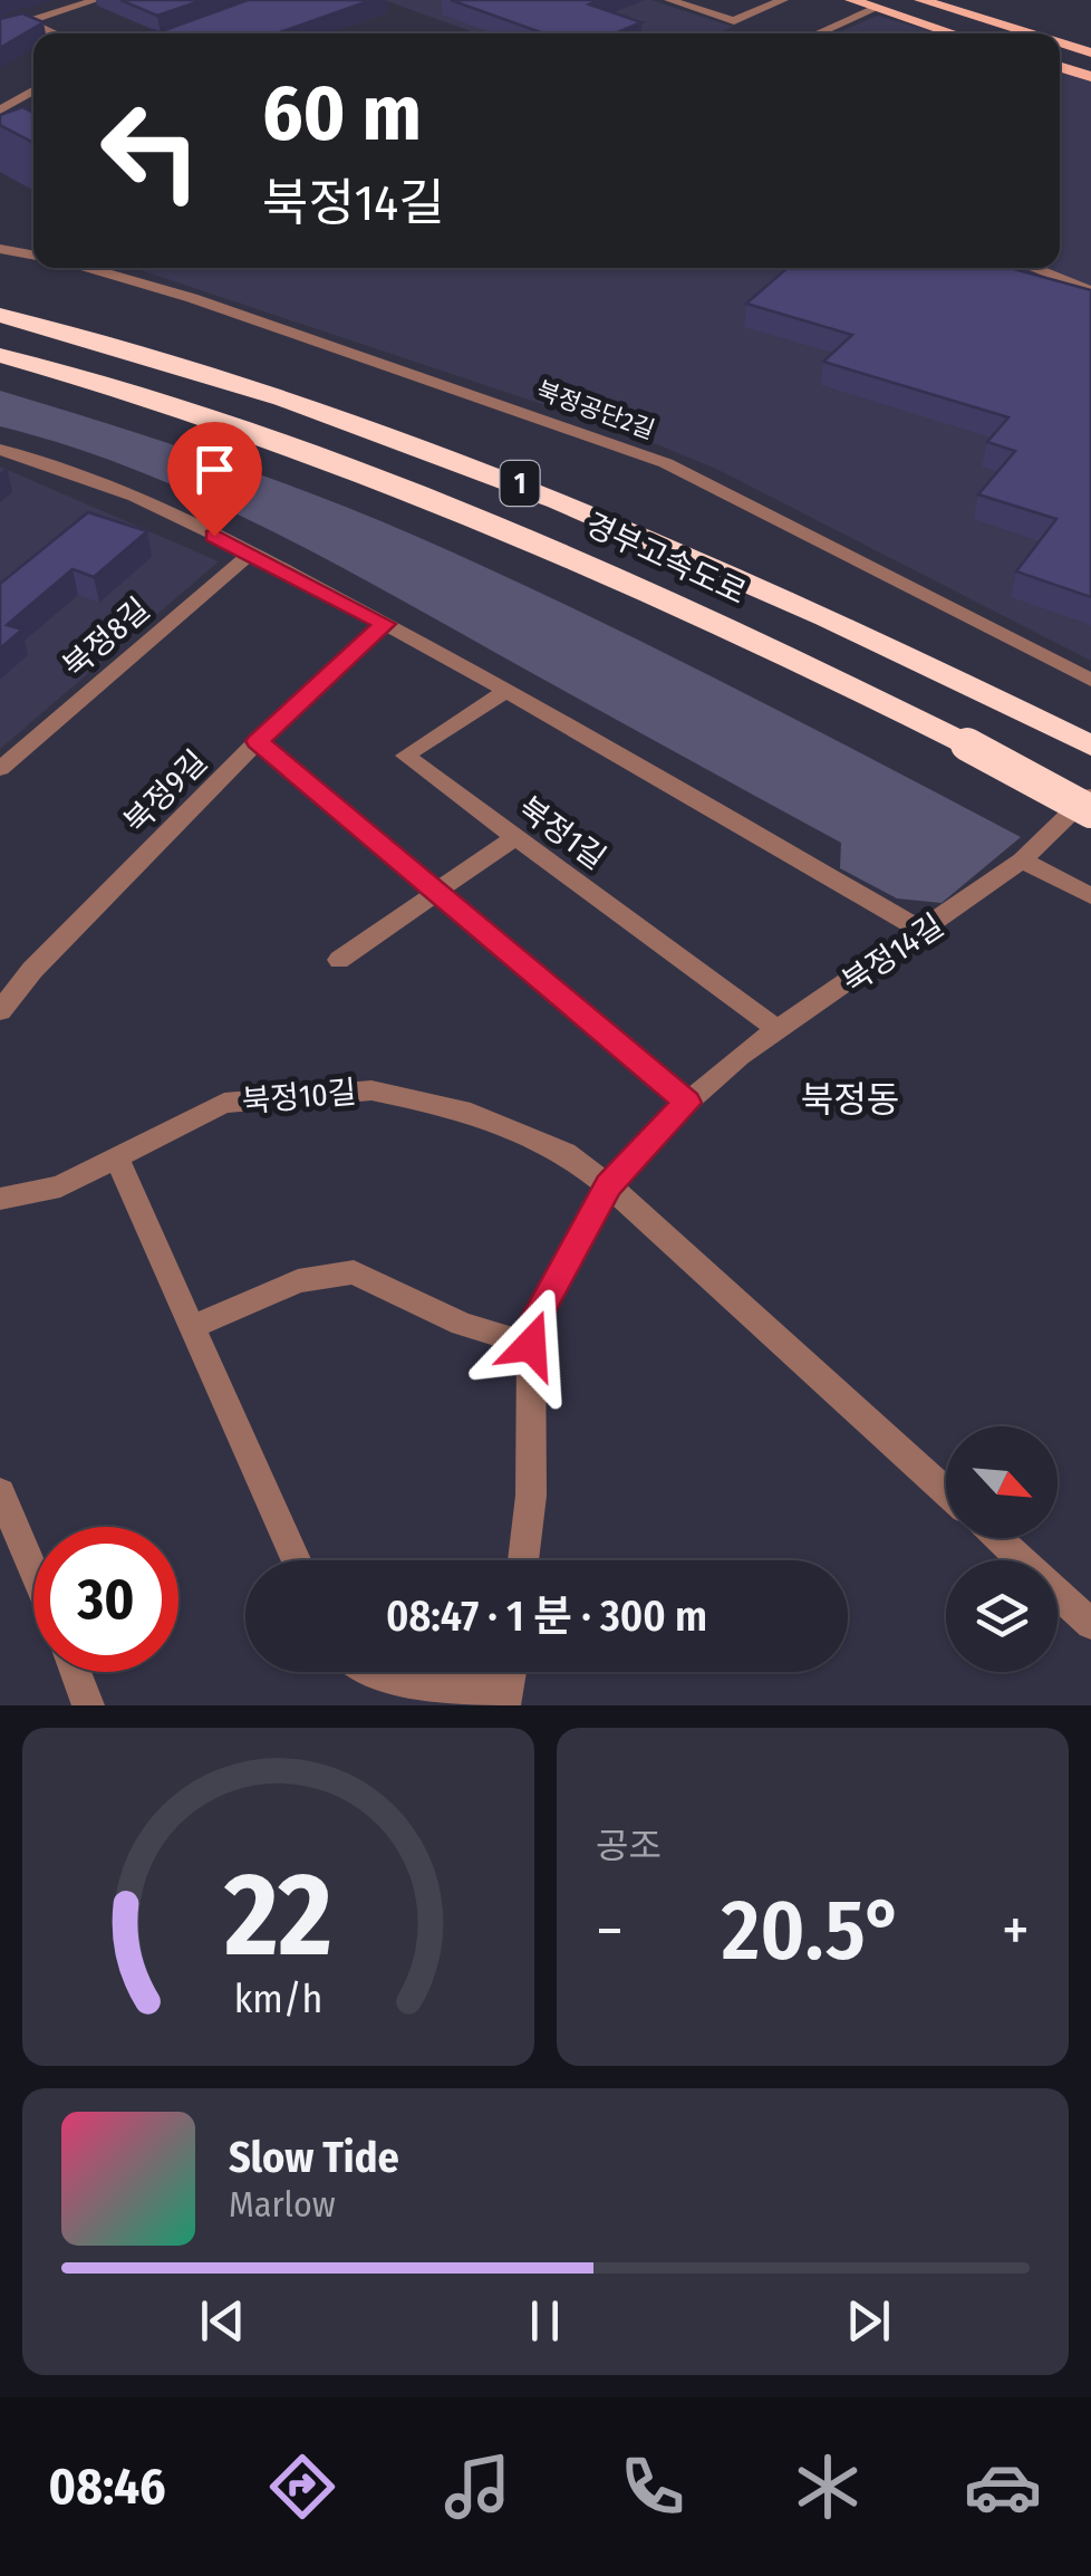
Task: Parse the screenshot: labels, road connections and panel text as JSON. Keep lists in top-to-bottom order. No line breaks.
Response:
{"streets":{"highway":["1","경부고속도로"],"street":["북정공단2길","북정8길","북정9길","북정1길","북정14길","북정10길"]},"crossings":[["북정1길","북정14길"],["북정14길","북정10길"]],"districts":["북정동"],"north":"bottom right","page":{"turn":["60 m","북정14길"],"limit":"30","trip":"08:47 · 1 분 · 300 m","tile":"공조","heat":["−","20.5°","+"],"song":["Slow Tide","Marlow"],"tabs":"08:46","gauge":["22","km/h"]}}
